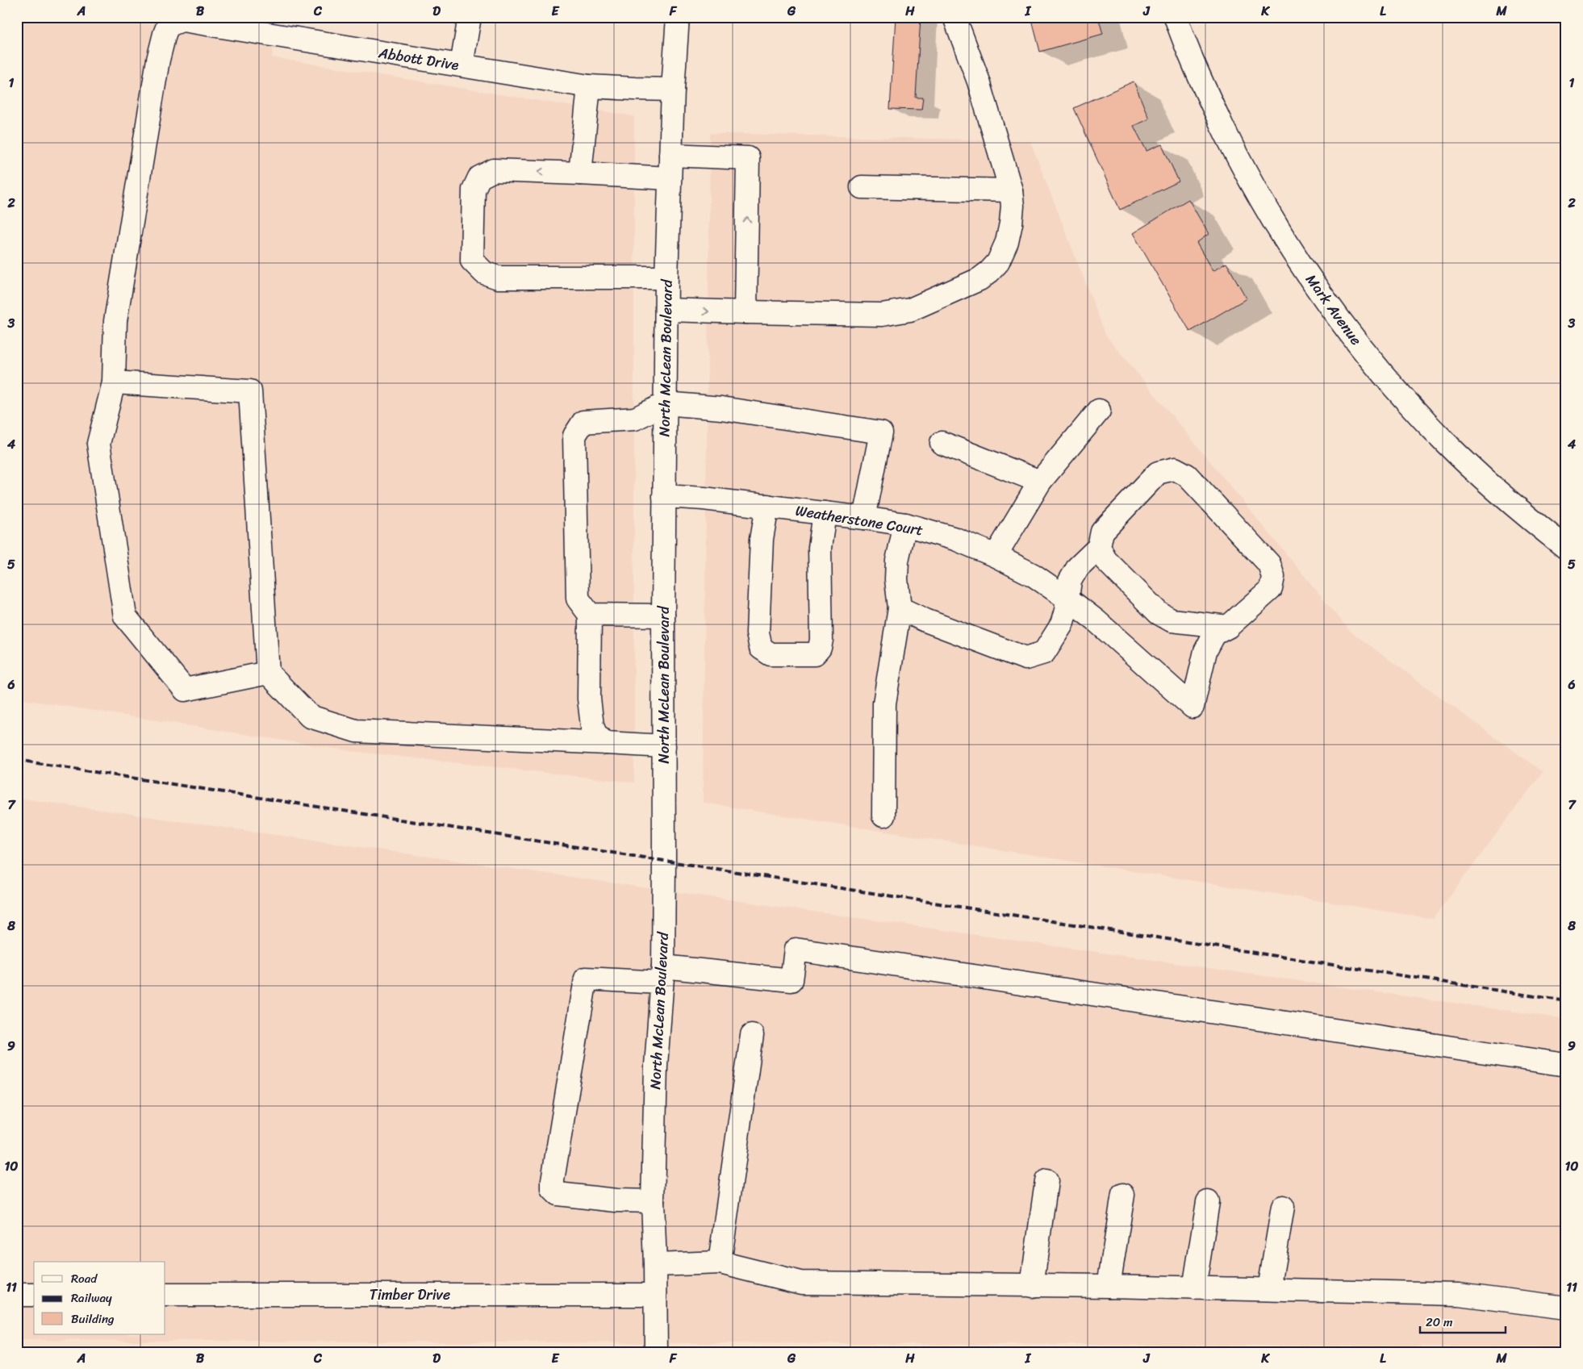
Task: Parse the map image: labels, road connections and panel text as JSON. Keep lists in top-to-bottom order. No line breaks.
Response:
{"streets":{"street":["Abbott Drive","Mark Avenue","North McLean Boulevard","Weatherstone Court","Timber Drive"]},"crossings":[["Abbott Drive","North McLean Boulevard"],["North McLean Boulevard","Weatherstone Court"],["North McLean Boulevard","Timber Drive"]],"legend":["Road","Railway","Building"],"scale_bar":"20 m","grid":{"columns":["A","B","C","D","E","F","G","H","I","J","K","L","M"],"rows":["1","2","3","4","5","6","7","8","9","10","11"]}}
